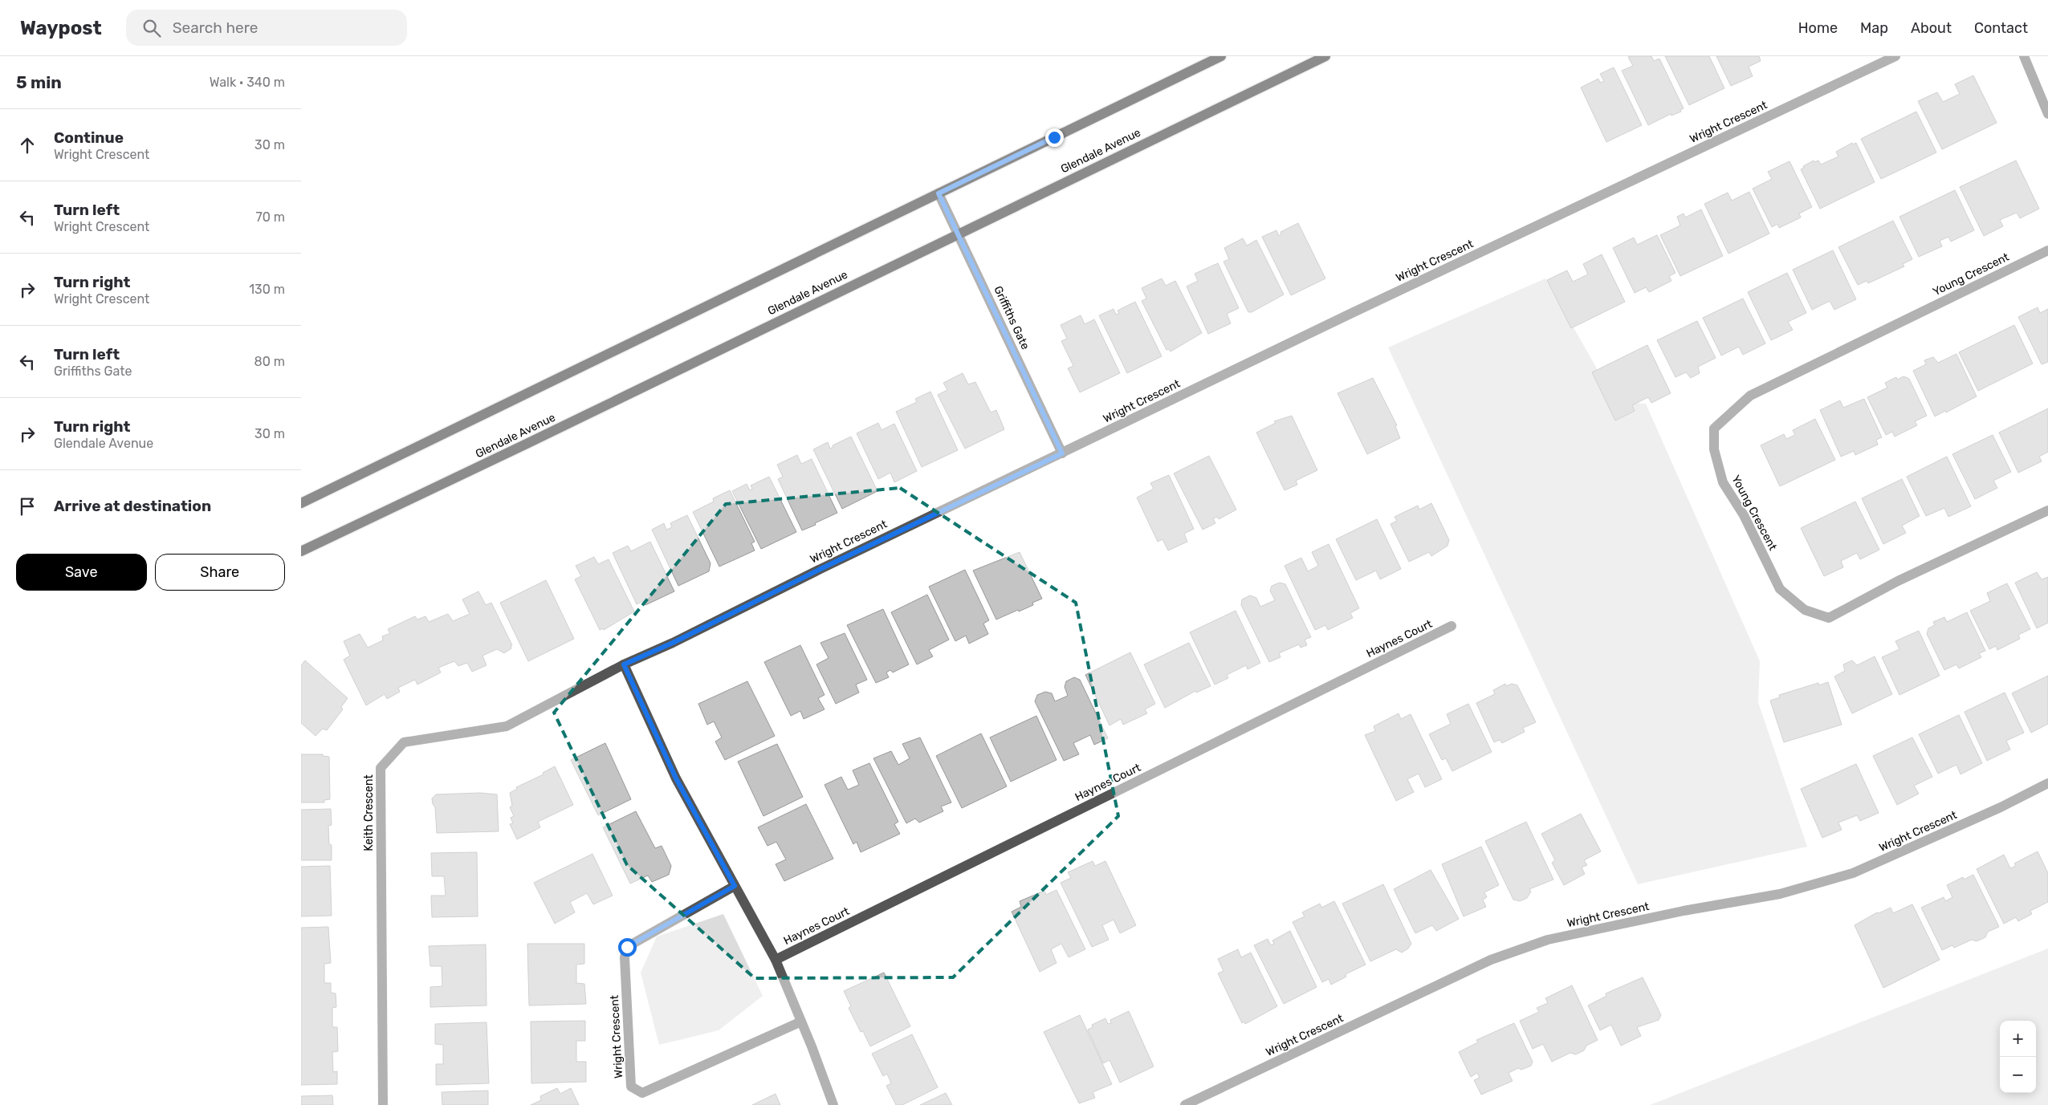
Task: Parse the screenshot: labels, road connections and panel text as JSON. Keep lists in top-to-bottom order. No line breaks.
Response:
{"streets":{"main road":["Glendale Avenue"],"street":["Wright Crescent","Young Crescent","Griffiths Gate","Haynes Court","Keith Crescent"]},"crossings":[["Wright Crescent","Griffiths Gate"],["Wright Crescent","Keith Crescent"],["Glendale Avenue","Griffiths Gate"]],"page":{"header":"Waypost","search":"Search here","nav":["Home","Map","About","Contact"],"heading":["5 min","Walk · 340 m"],"list":[["Continue","Wright Crescent","30 m"],["Turn left","Wright Crescent","70 m"],["Turn right","Wright Crescent","130 m"],["Turn left","Griffiths Gate","80 m"],["Turn right","Glendale Avenue","30 m"],"Arrive at destination"],"buttons":["Save","Share"],"map_buttons":["+","−"]}}
